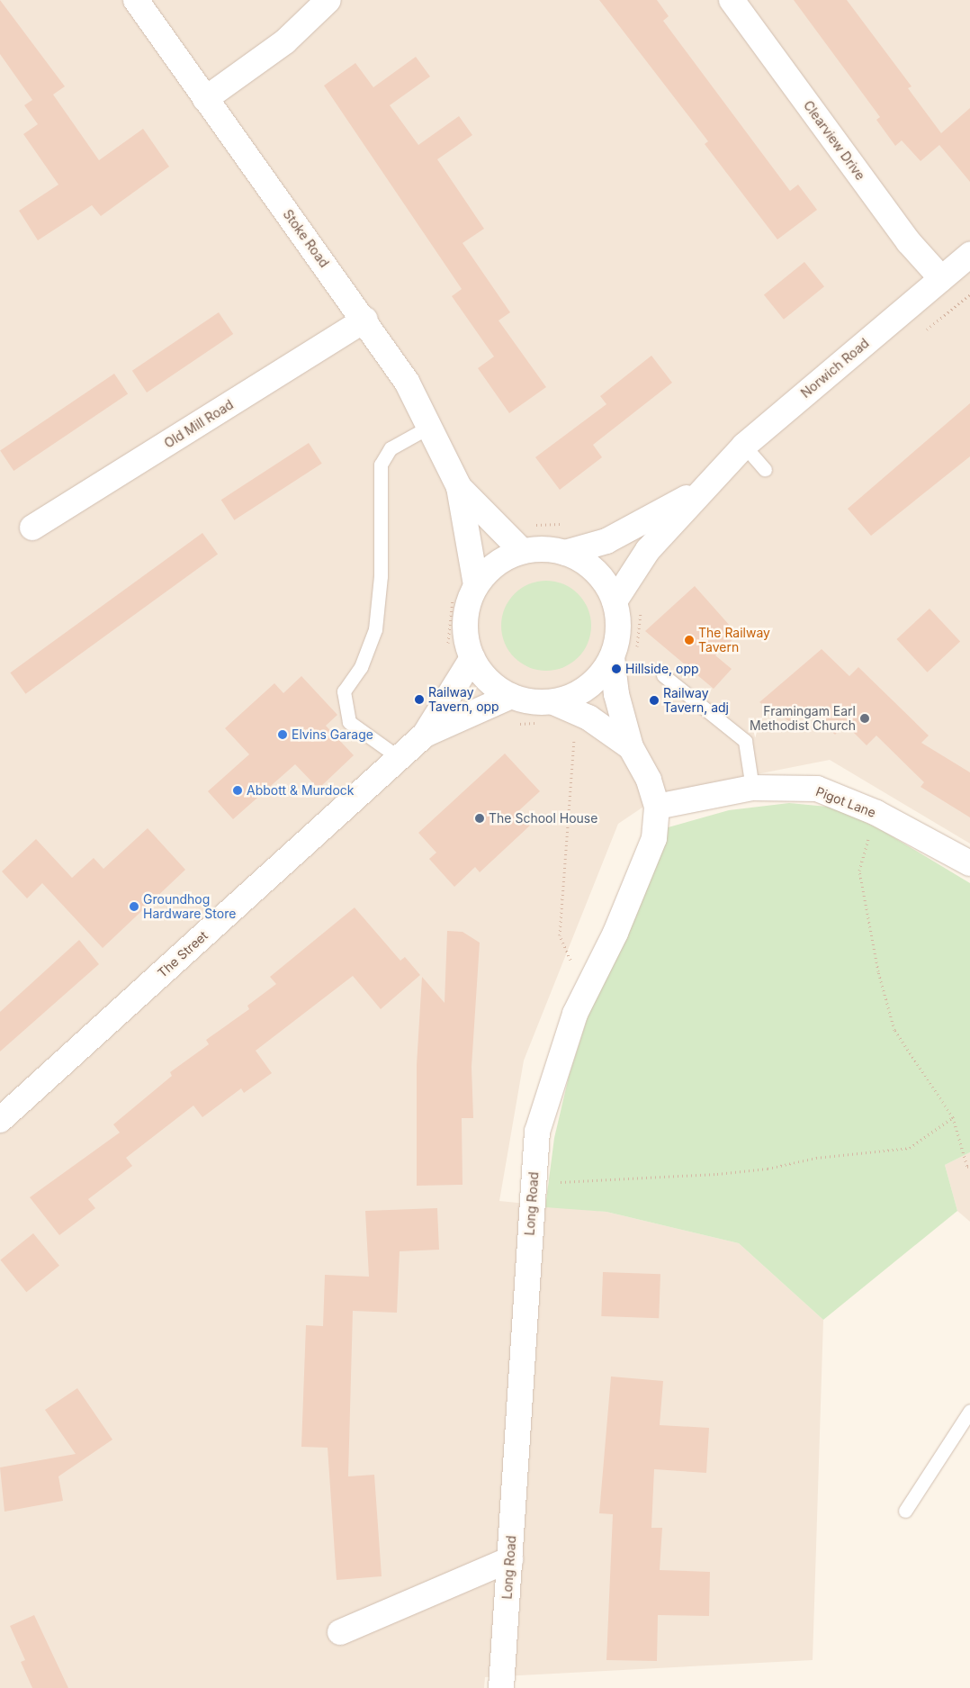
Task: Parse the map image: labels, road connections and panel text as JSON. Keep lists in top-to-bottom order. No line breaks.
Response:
{"streets":{"street":["Clearview Drive","Stoke Road","Norwich Road","Old Mill Road","Pigot Lane","The Street","Long Road"]},"crossings":[["Clearview Drive","Norwich Road"],["Stoke Road","Norwich Road"],["Stoke Road","Old Mill Road"],["Stoke Road","The Street"],["Stoke Road","Long Road"],["Norwich Road","The Street"],["Norwich Road","Long Road"],["Pigot Lane","Long Road"],["The Street","Long Road"]],"places":["The Railway Tavern","Hillside, opp","Railway Tavern, opp","Railway Tavern, adj","Framingam Earl Methodist Church","Elvins Garage","Abbott & Murdock","The School House","Groundhog Hardware Store"]}
